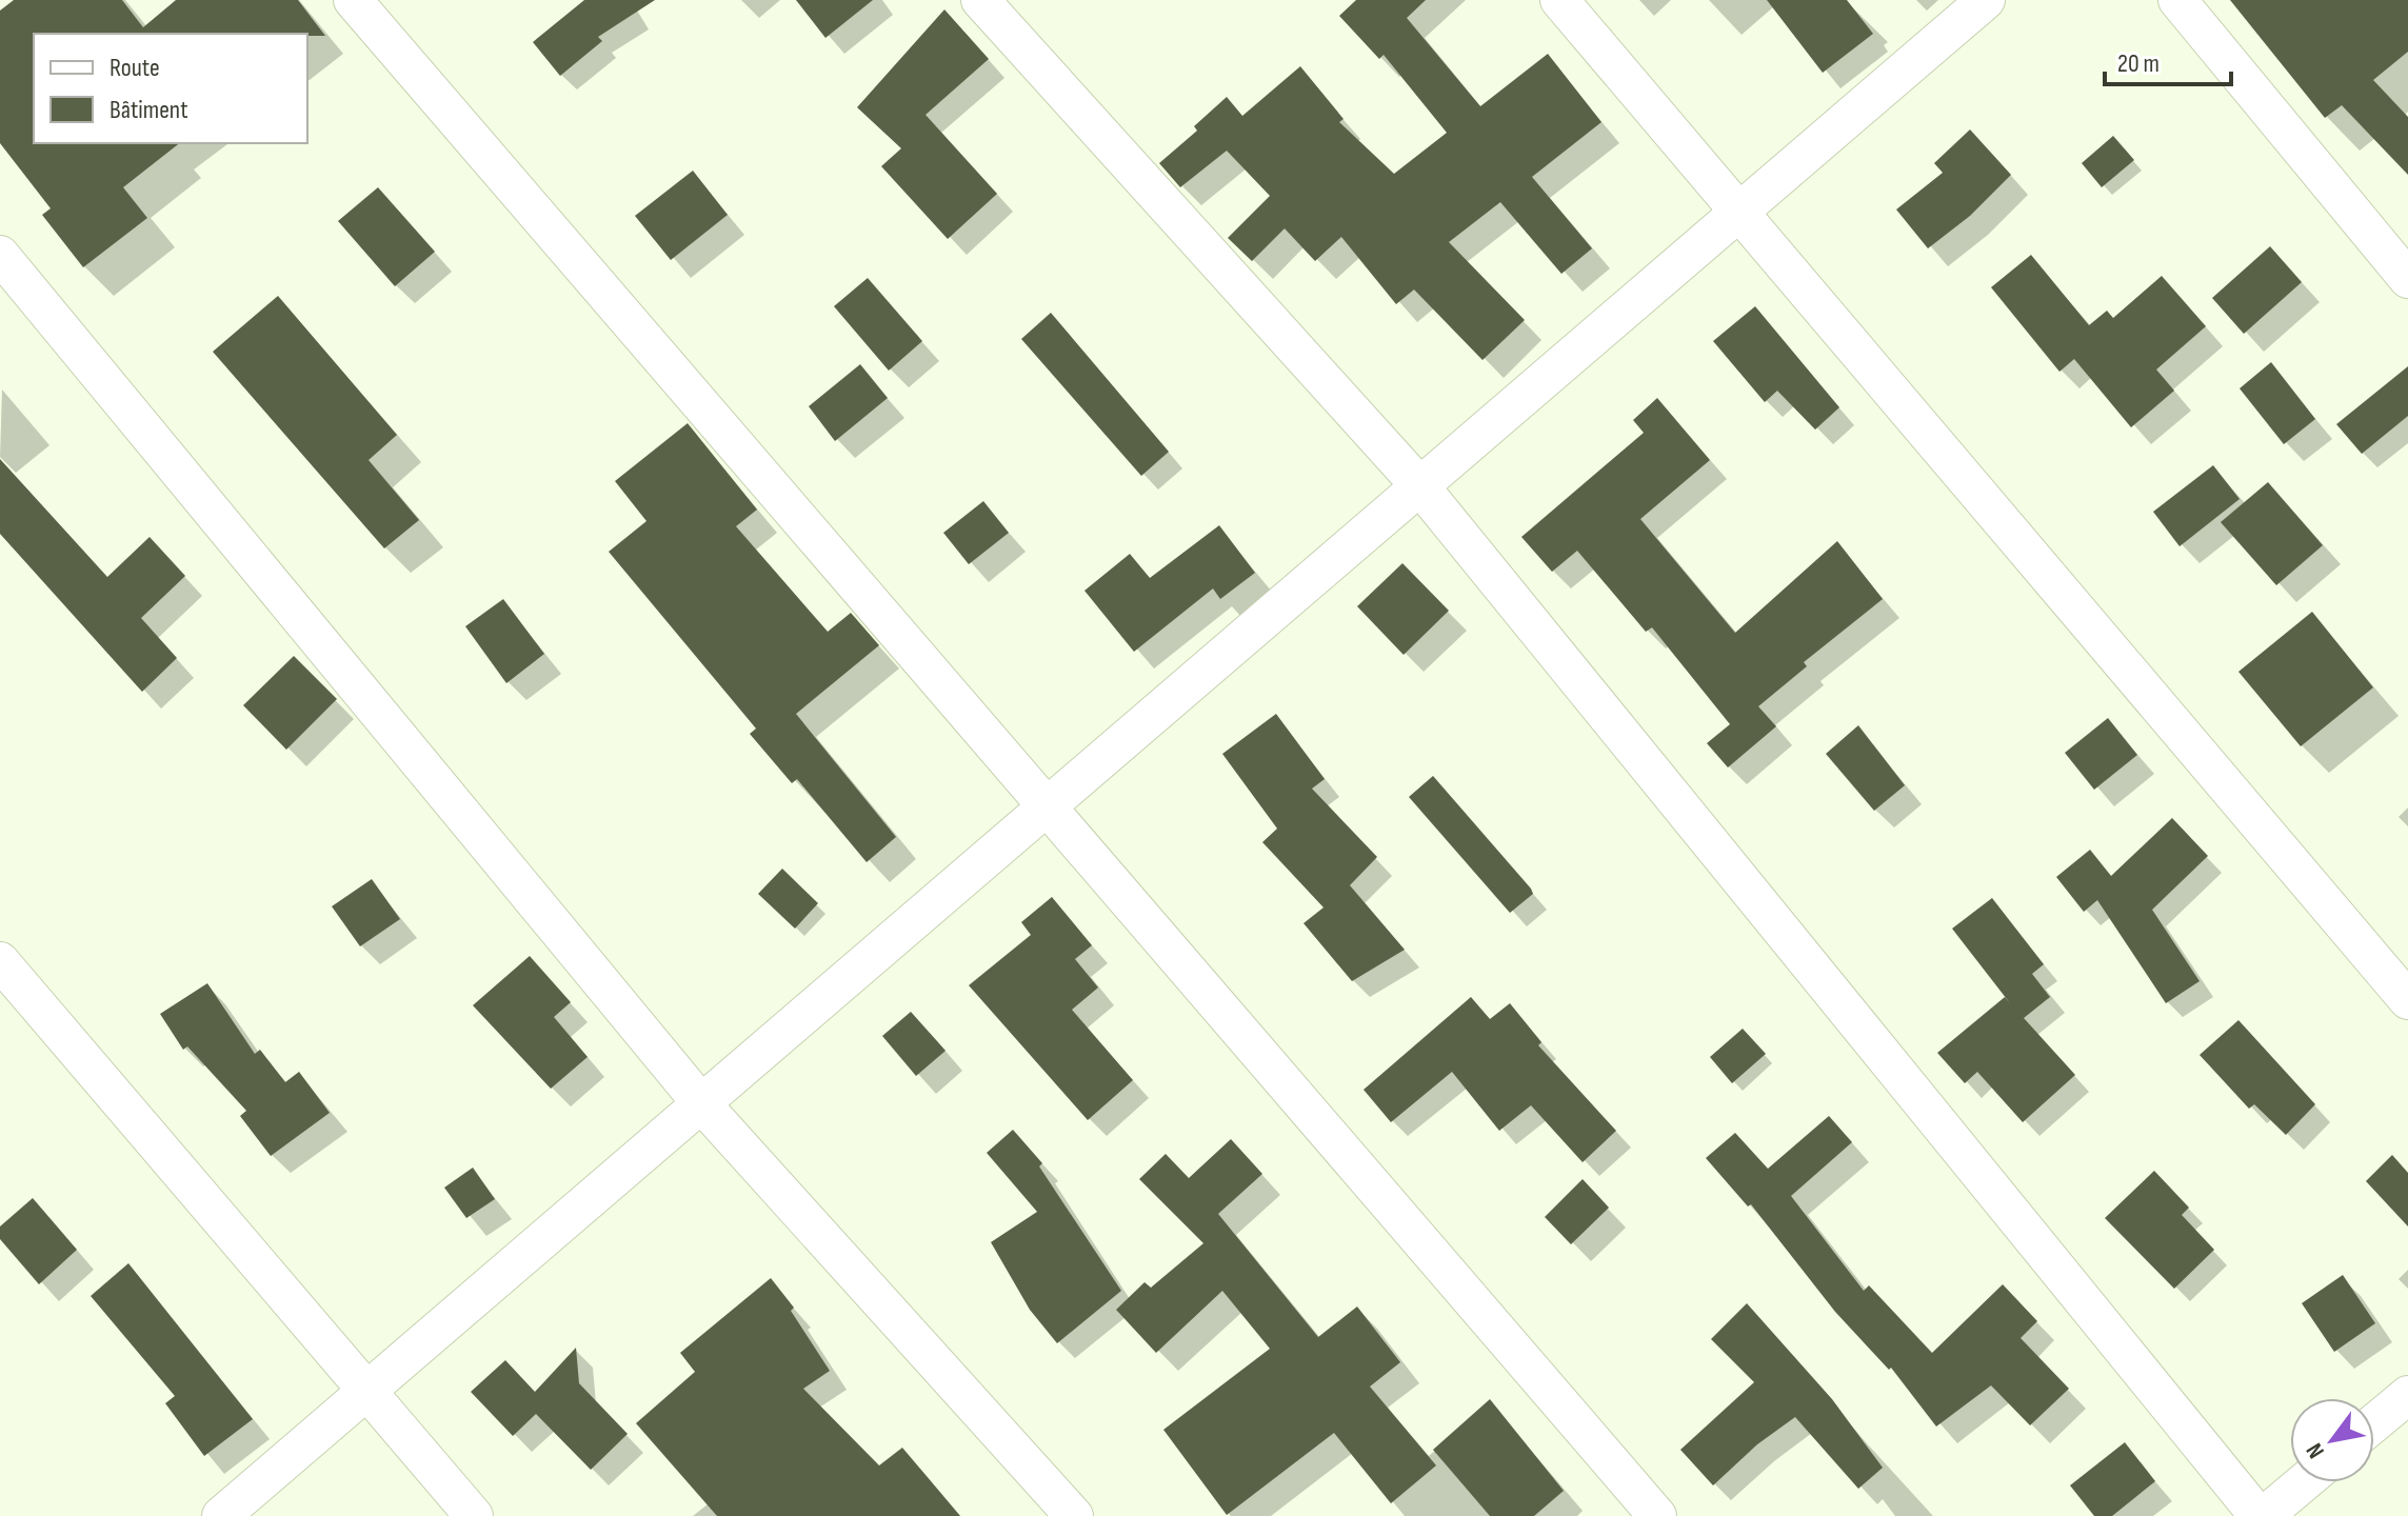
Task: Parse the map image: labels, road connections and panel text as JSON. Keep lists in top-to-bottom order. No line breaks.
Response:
{"legend":["Route","Bâtiment"],"scale_bar":"20 m","north":"bottom left"}
